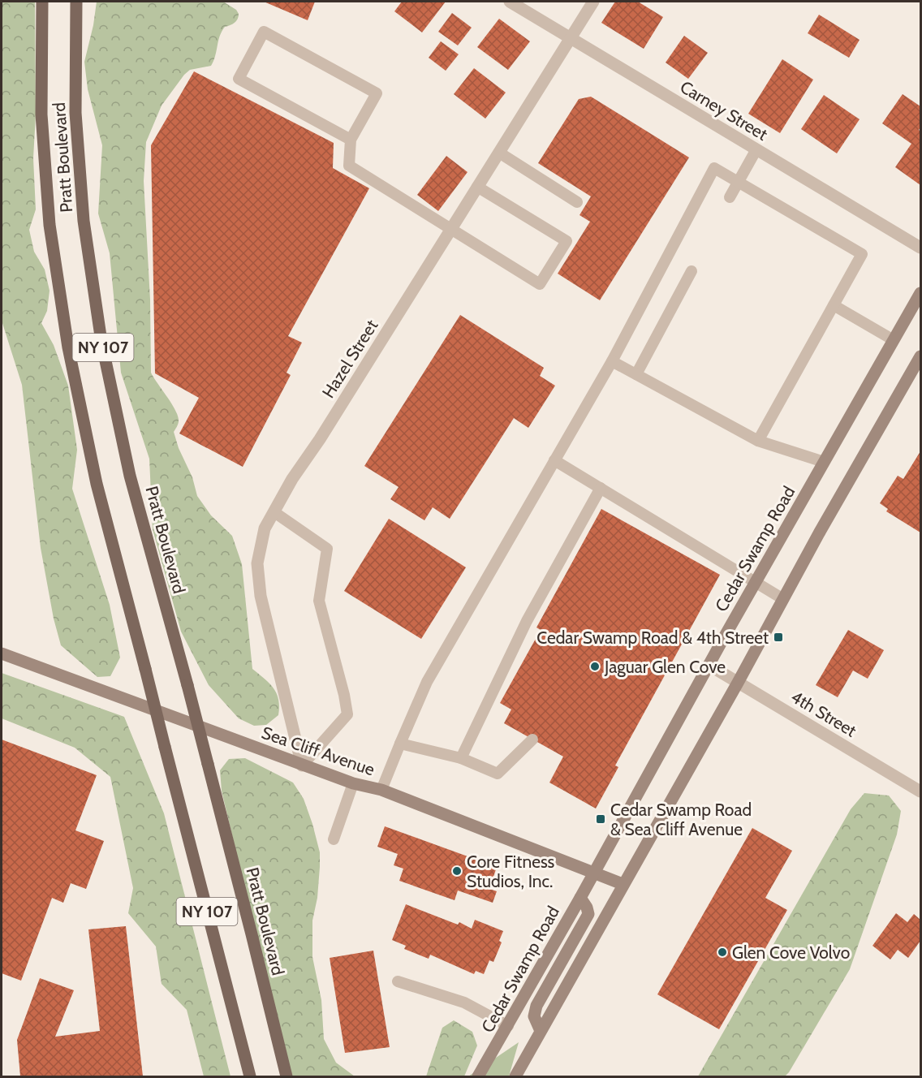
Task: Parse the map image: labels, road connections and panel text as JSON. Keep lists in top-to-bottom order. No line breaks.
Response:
{"streets":{"main road":["Pratt Boulevard","NY 107","Cedar Swamp Road","Sea Cliff Avenue"],"street":["Carney Street","Hazel Street","4th Street"]},"crossings":[["Carney Street","Hazel Street"],["Hazel Street","Sea Cliff Avenue"],["Cedar Swamp Road","4th Street"],["Cedar Swamp Road","Sea Cliff Avenue"]],"places":{"transit":["Cedar Swamp Road & 4th Street","Cedar Swamp Road & Sea Cliff Avenue"],"other":["Jaguar Glen Cove","Core Fitness Studios, Inc.","Glen Cove Volvo"]}}
